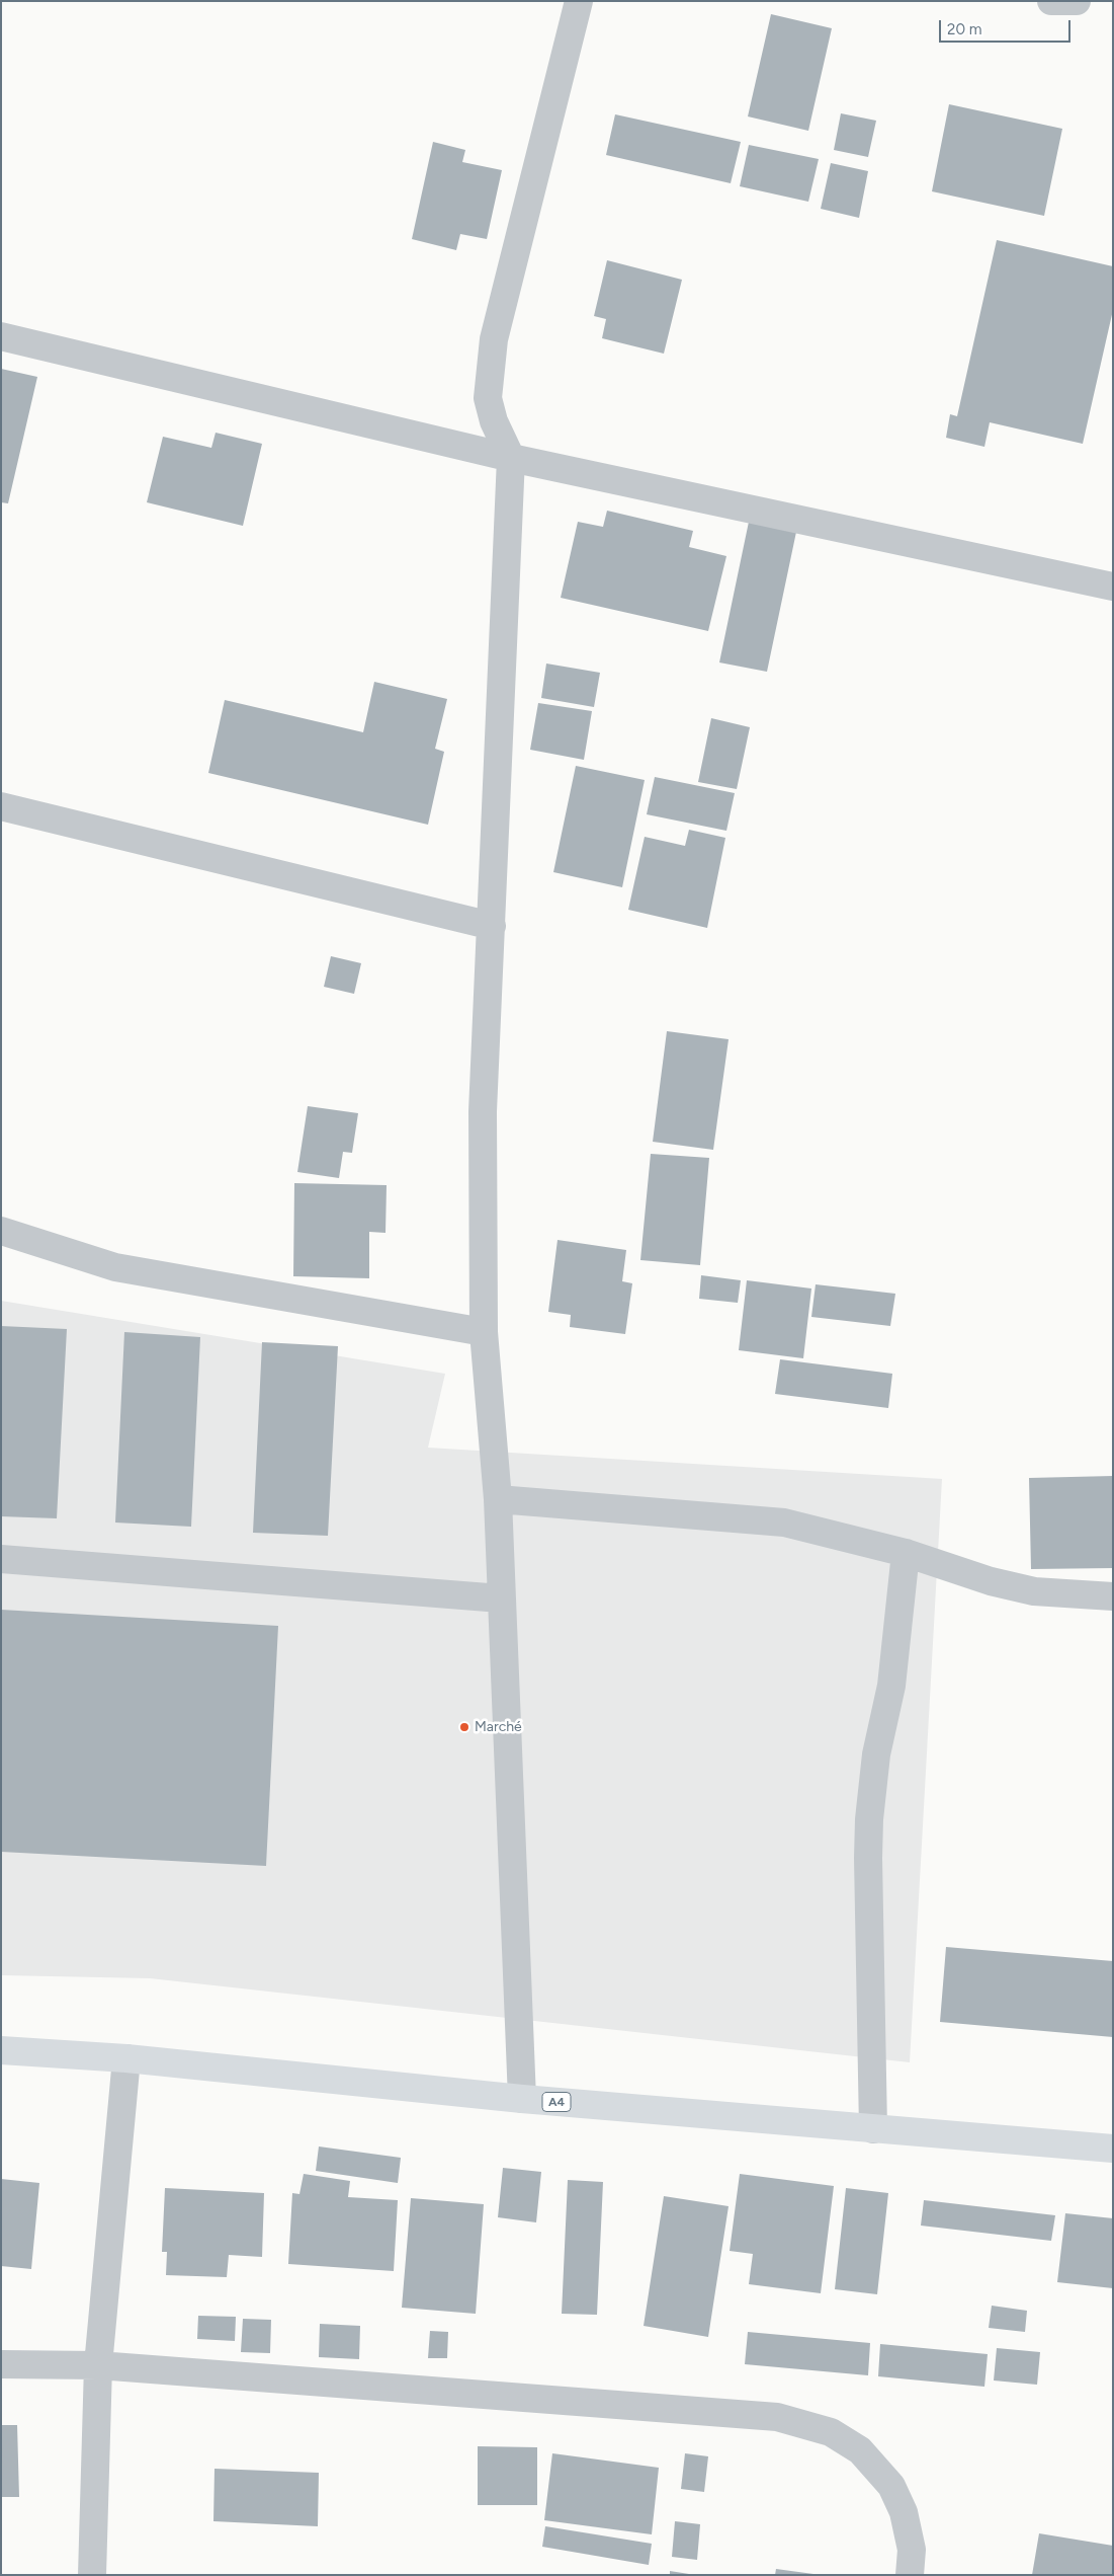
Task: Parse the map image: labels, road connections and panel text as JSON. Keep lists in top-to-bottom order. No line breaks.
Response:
{"streets":{"main road":["A4"]},"places":["Marché"],"scale_bar":"20 m"}
